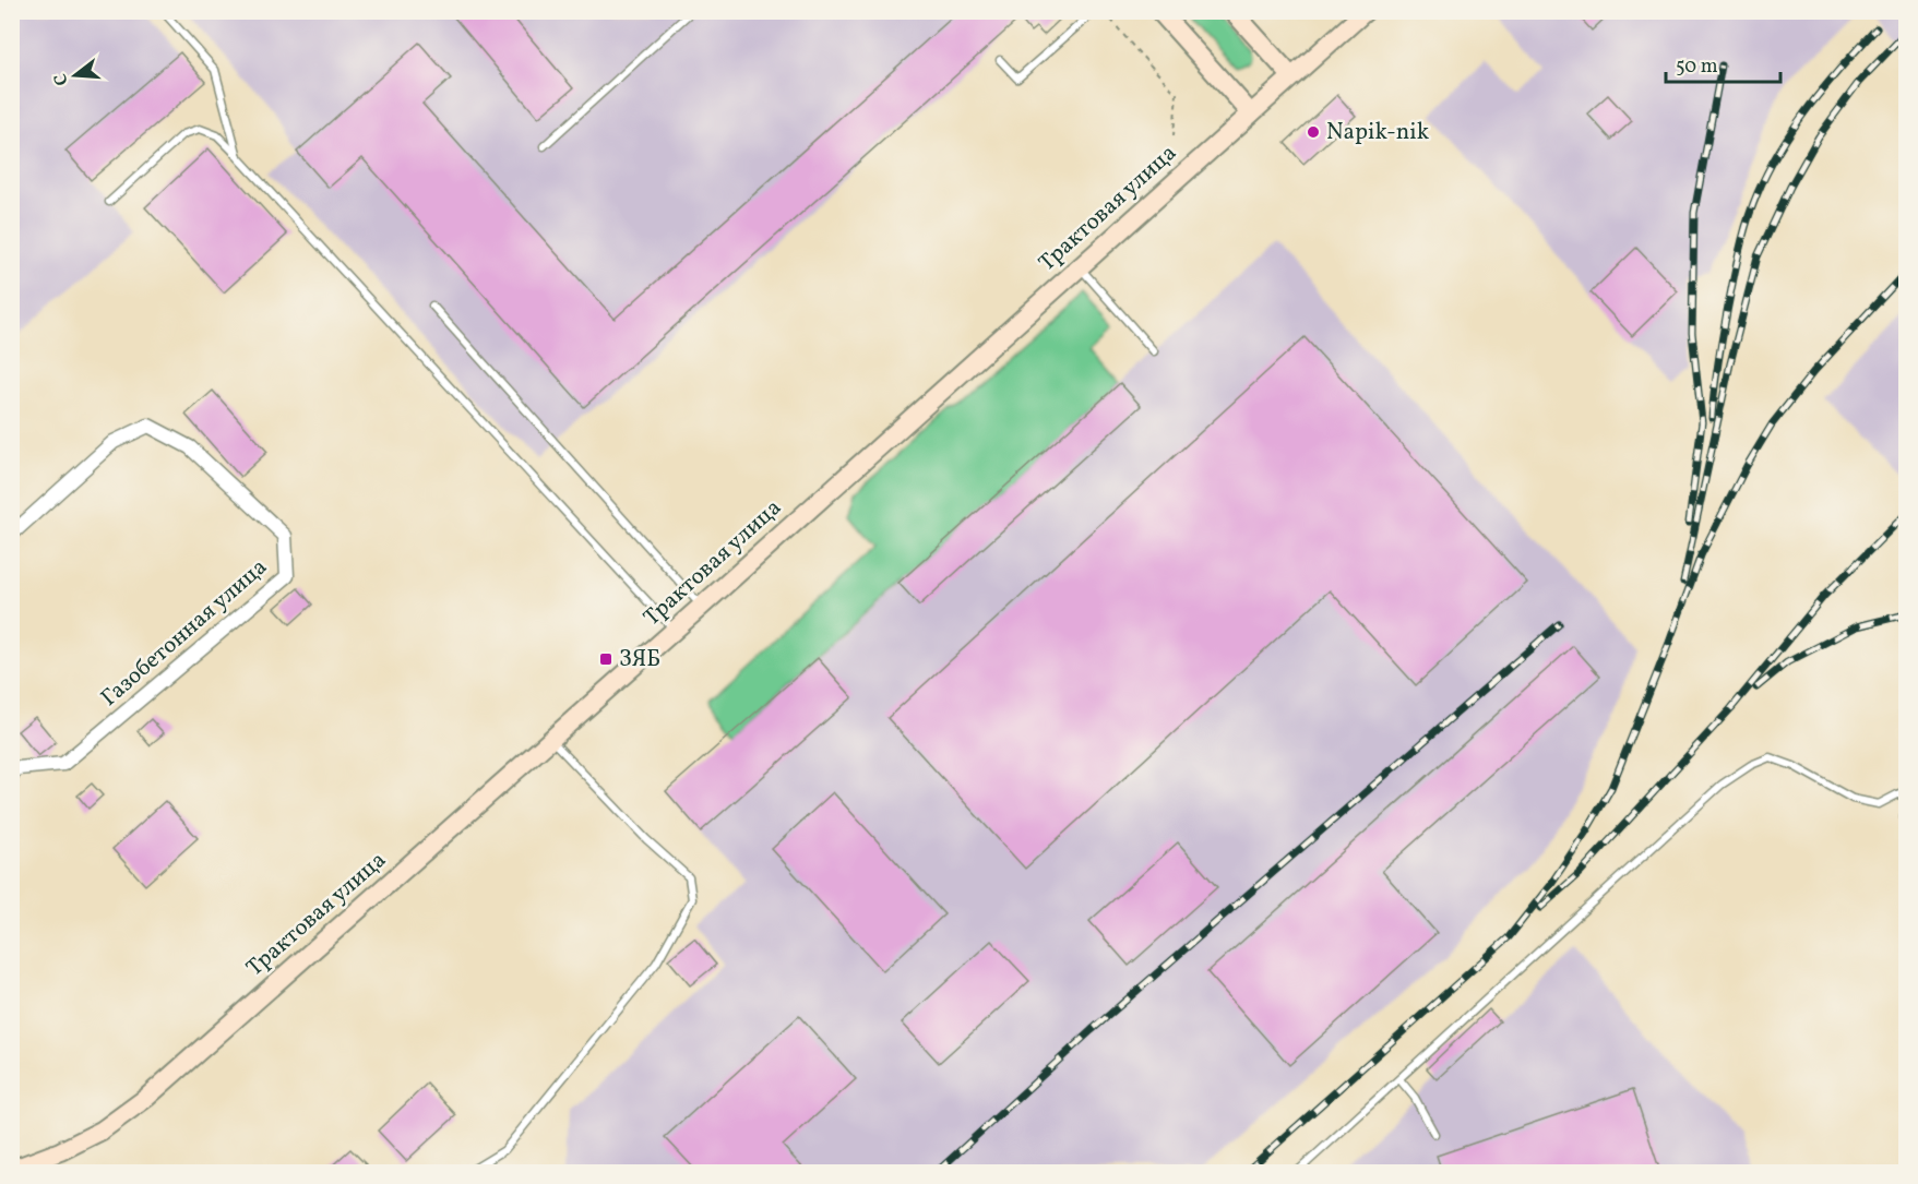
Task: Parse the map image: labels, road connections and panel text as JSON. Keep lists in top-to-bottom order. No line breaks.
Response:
{"streets":{"main road":["Трактовая улица"],"street":["Газобетонная улица"]},"places":{"other":["Napik-nik"],"transit":["ЗЯБ"]},"scale_bar":"50 m","north":"left"}
